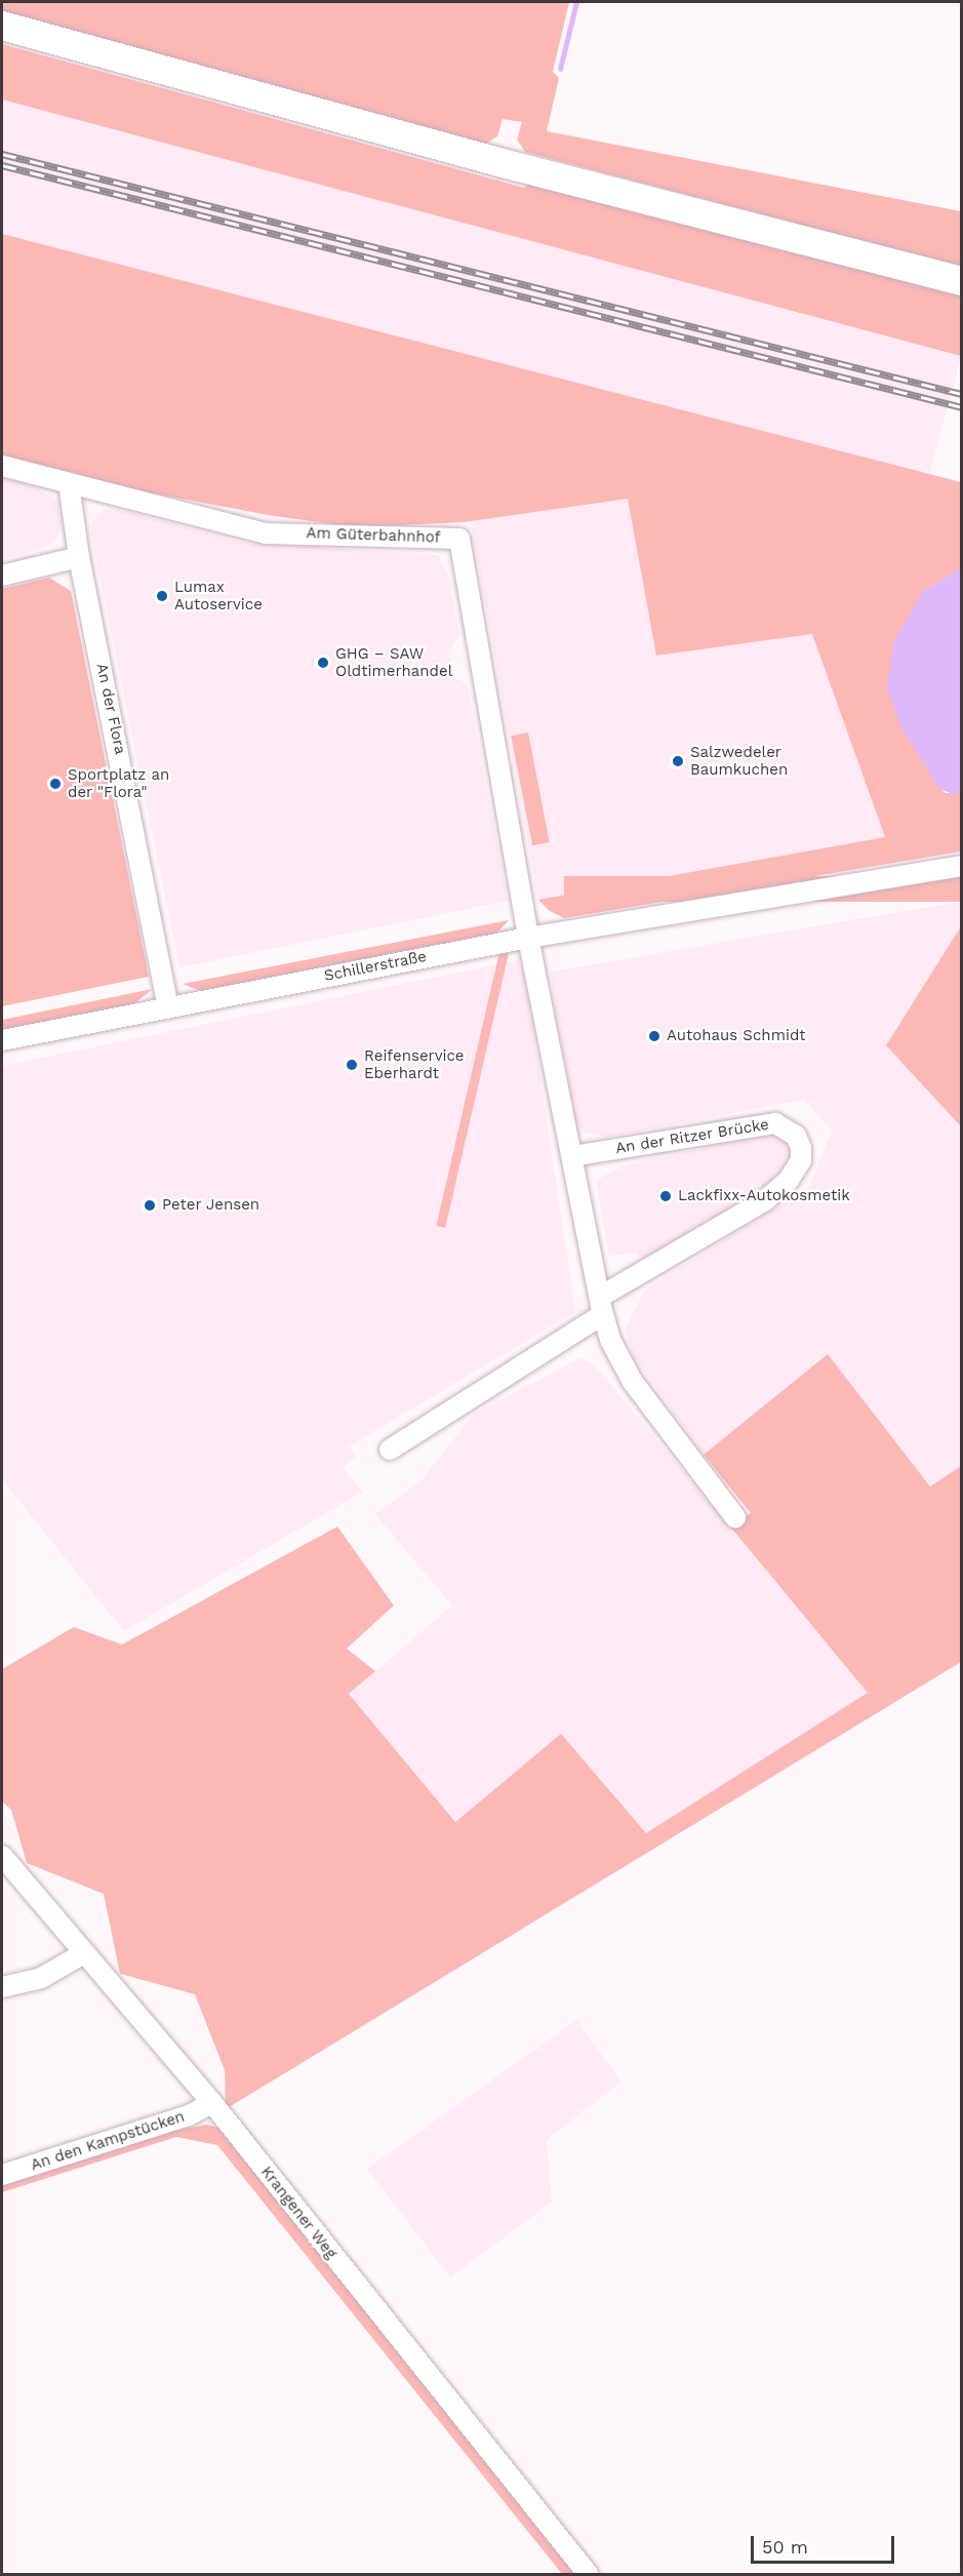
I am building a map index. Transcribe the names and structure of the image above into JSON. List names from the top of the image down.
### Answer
{
  "streets": {
    "street": [
      "Am Güterbahnhof",
      "An der Flora",
      "Schillerstraße",
      "An der Ritzer Brücke",
      "An den Kampstücken",
      "Krangener Weg"
    ]
  },
  "crossings": [
    ["Am Güterbahnhof", "An der Flora"],
    ["Am Güterbahnhof", "Schillerstraße"],
    ["An der Flora", "Schillerstraße"],
    ["An den Kampstücken", "Krangener Weg"]
  ],
  "places": [
    "Lumax Autoservice",
    "GHG – SAW Oldtimerhandel",
    "Salzwedeler Baumkuchen",
    "Sportplatz an der \"Flora\"",
    "Autohaus Schmidt",
    "Reifenservice Eberhardt",
    "Lackfixx-Autokosmetik",
    "Peter Jensen"
  ],
  "scale_bar": "50 m"
}
